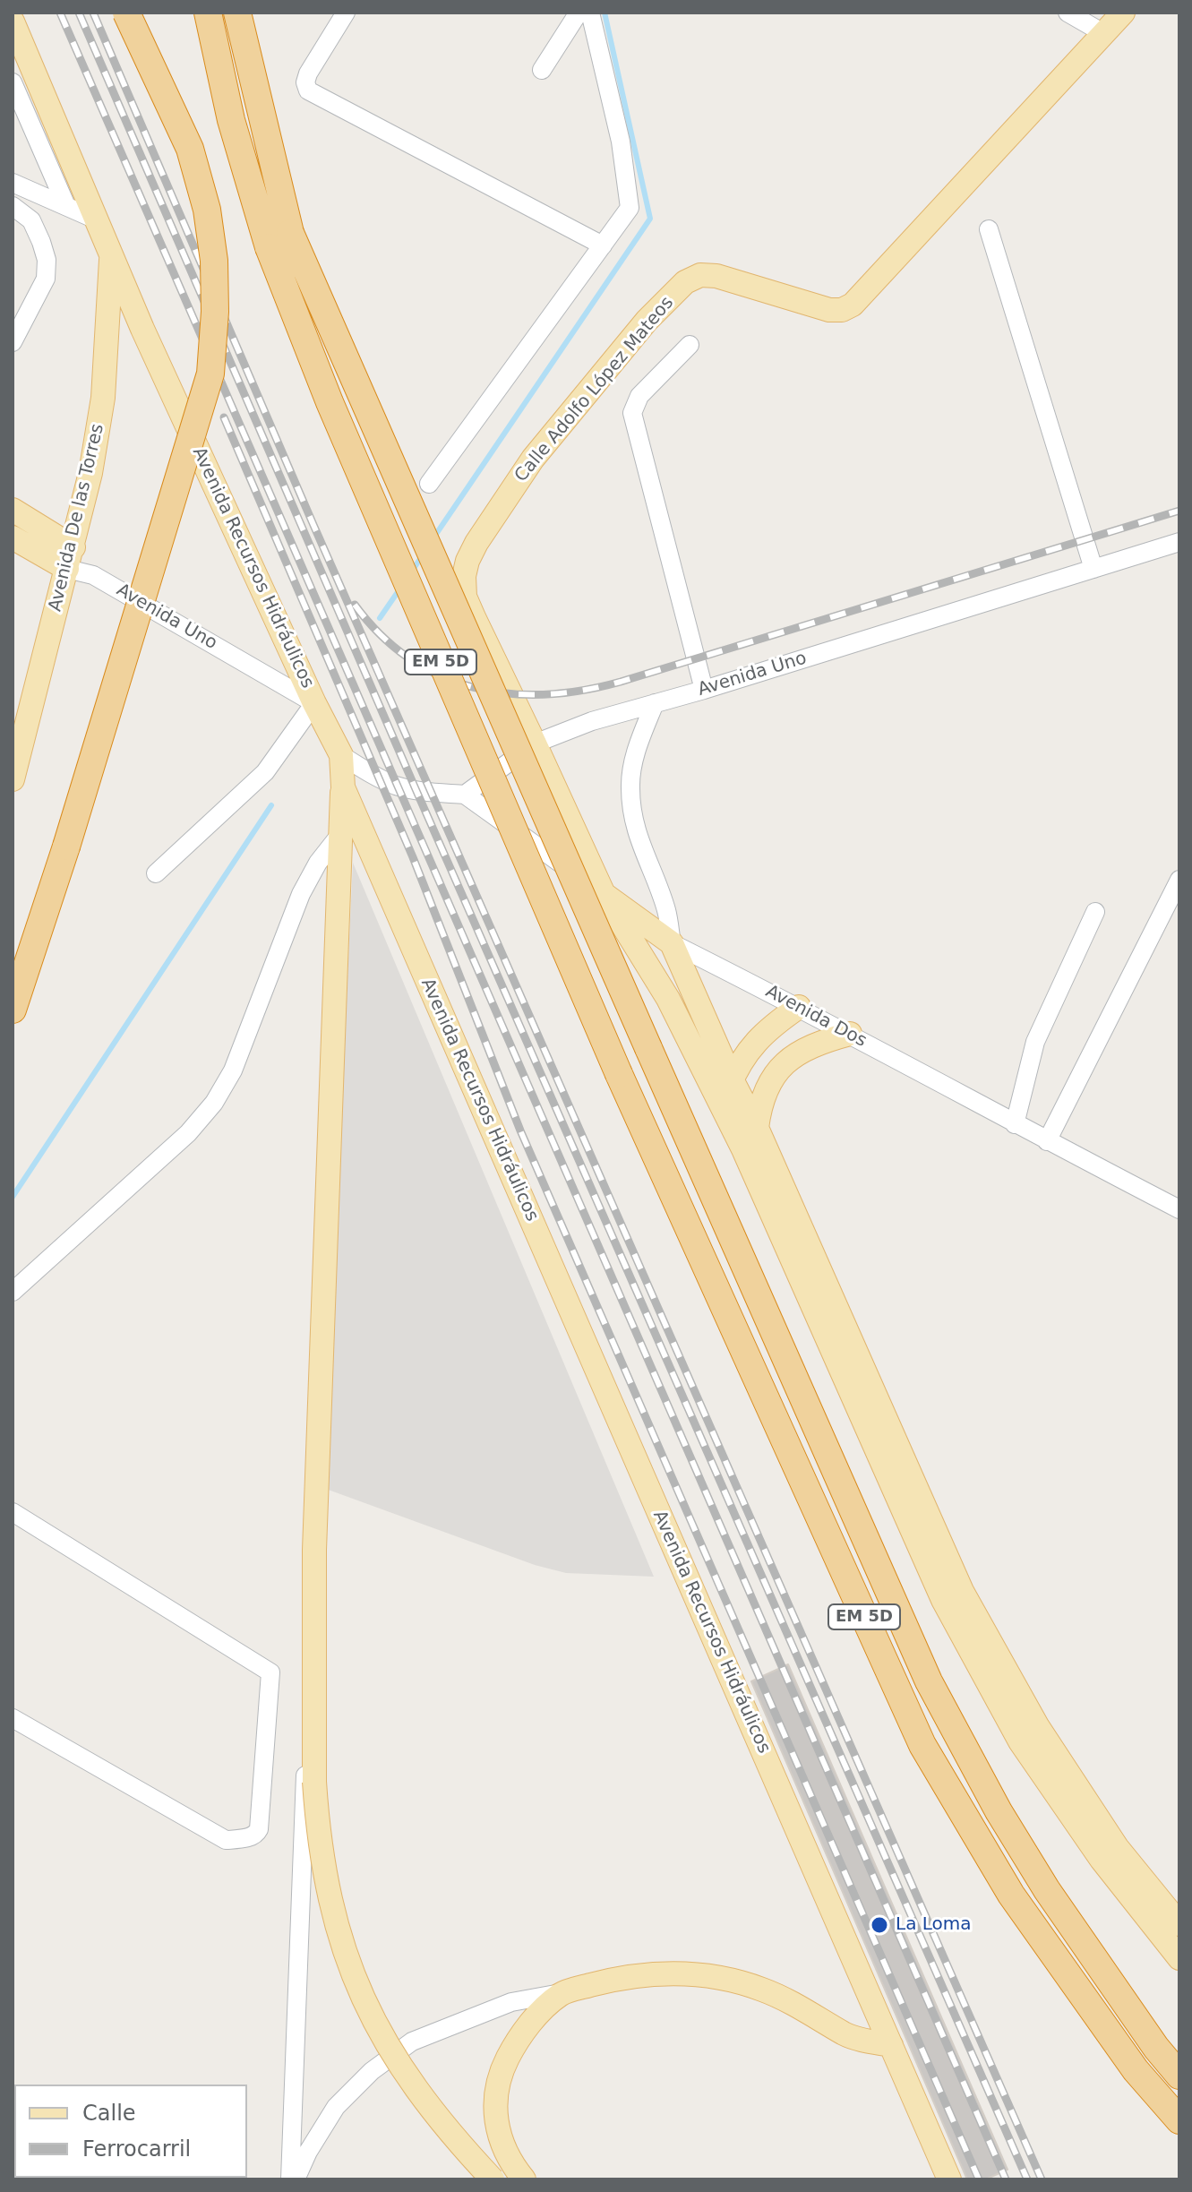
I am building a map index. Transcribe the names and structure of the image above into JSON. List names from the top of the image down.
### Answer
{
  "streets": {
    "highway": ["EM 5D"],
    "main road": [
      "Calle Adolfo López Mateos",
      "Avenida De las Torres",
      "Avenida Recursos Hidráulicos",
      "Avenida Dos"
    ],
    "street": ["Avenida Uno"]
  },
  "crossings": [
    ["Calle Adolfo López Mateos", "Avenida Uno"],
    ["Calle Adolfo López Mateos", "Avenida Dos"],
    ["Avenida De las Torres", "Avenida Recursos Hidráulicos"],
    ["Avenida De las Torres", "Avenida Uno"],
    ["Avenida Recursos Hidráulicos", "Avenida Uno"],
    ["Avenida Uno", "Avenida Dos"]
  ],
  "places": ["La Loma"],
  "legend": ["Calle", "Ferrocarril"]
}
